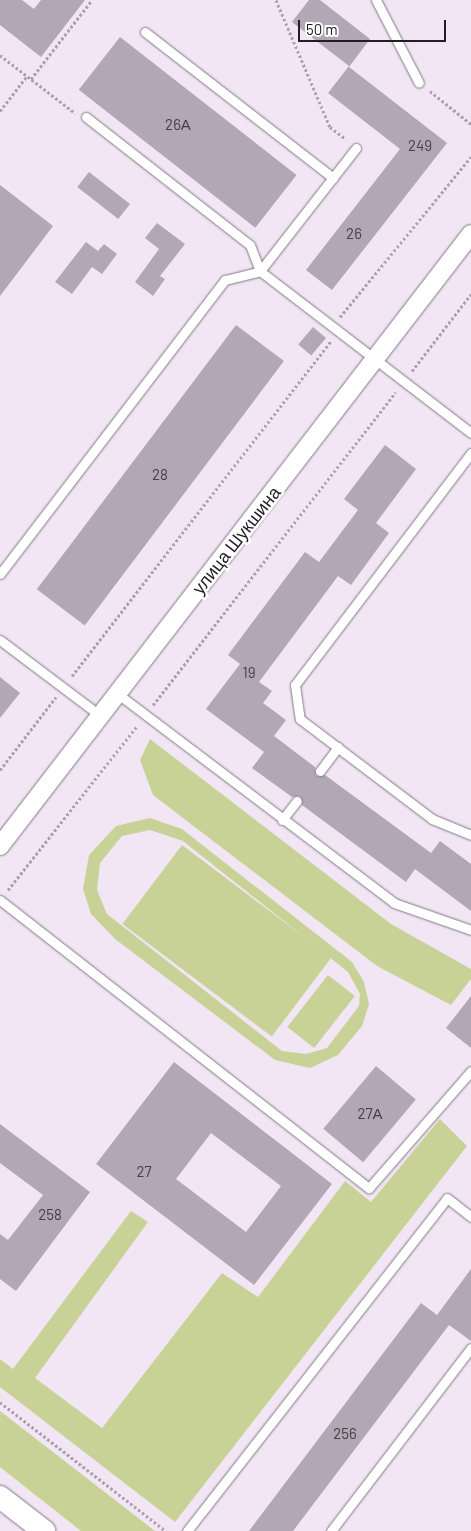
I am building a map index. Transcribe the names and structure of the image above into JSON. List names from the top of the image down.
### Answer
{
  "streets": {
    "street": ["улица Шукшина"]
  },
  "house_numbers": [
    "26А",
    "249",
    "26",
    "28",
    "19",
    "27А",
    "27",
    "258",
    "256"
  ],
  "scale_bar": "50 m"
}
